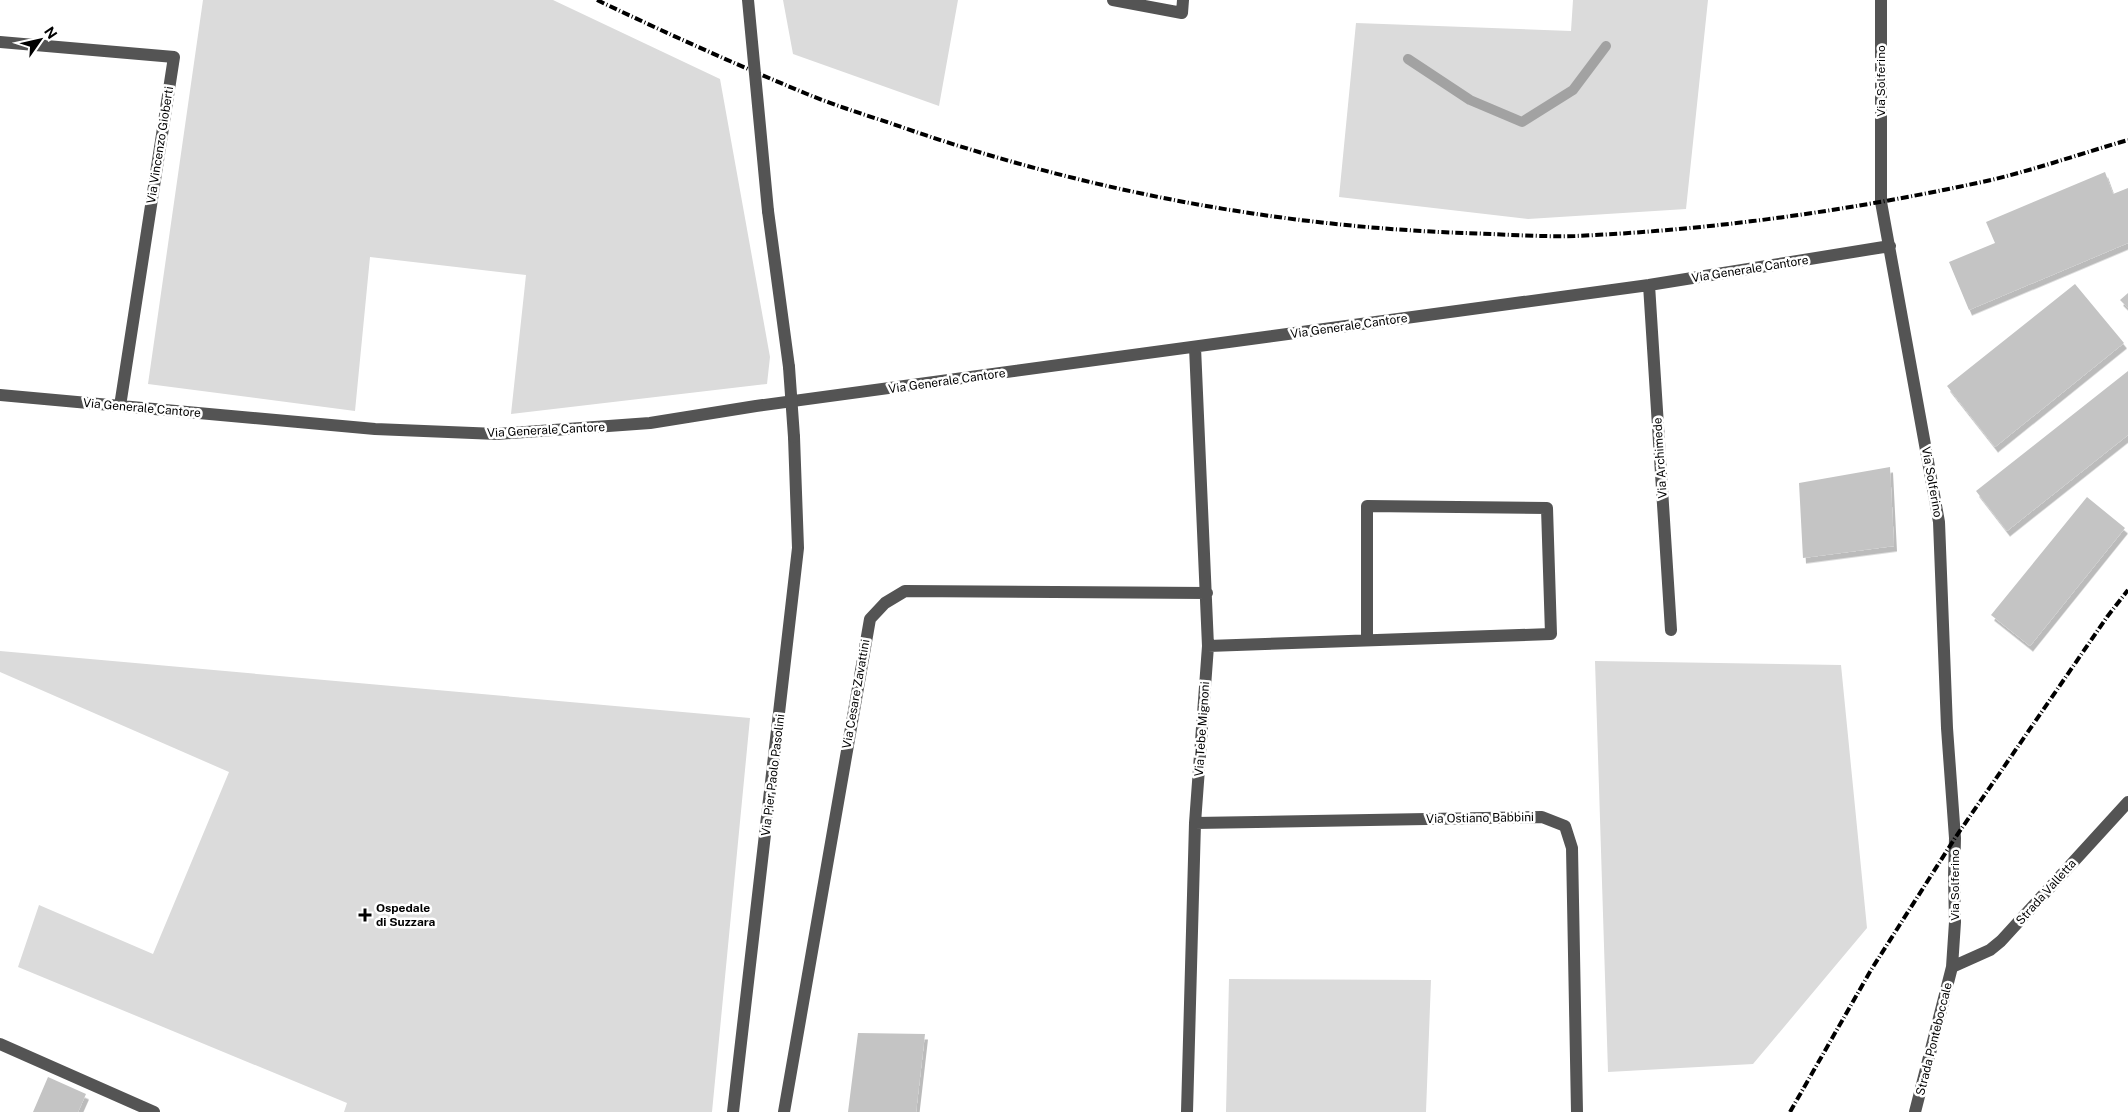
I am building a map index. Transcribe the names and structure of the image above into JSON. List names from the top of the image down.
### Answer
{
  "streets": {
    "street": [
      "Via Solferino",
      "Via Vincenzo Gioberti",
      "Via Generale Cantore",
      "Via Archimede",
      "Via Cesare Zavattini",
      "Via Tebe Mignoni",
      "Via Pier Paolo Pasolini",
      "Via Ostiano Babbini",
      "Strada Valletta",
      "Strada Ponteboccale"
    ]
  },
  "crossings": [
    ["Via Solferino", "Via Generale Cantore"],
    ["Via Solferino", "Strada Valletta"],
    ["Via Solferino", "Strada Ponteboccale"],
    ["Via Vincenzo Gioberti", "Via Generale Cantore"],
    ["Via Generale Cantore", "Via Archimede"],
    ["Via Generale Cantore", "Via Tebe Mignoni"],
    ["Via Cesare Zavattini", "Via Tebe Mignoni"],
    ["Via Tebe Mignoni", "Via Ostiano Babbini"],
    ["Strada Valletta", "Strada Ponteboccale"]
  ],
  "places": {
    "health": ["Ospedale di Suzzara"]
  },
  "north": "top right"
}
